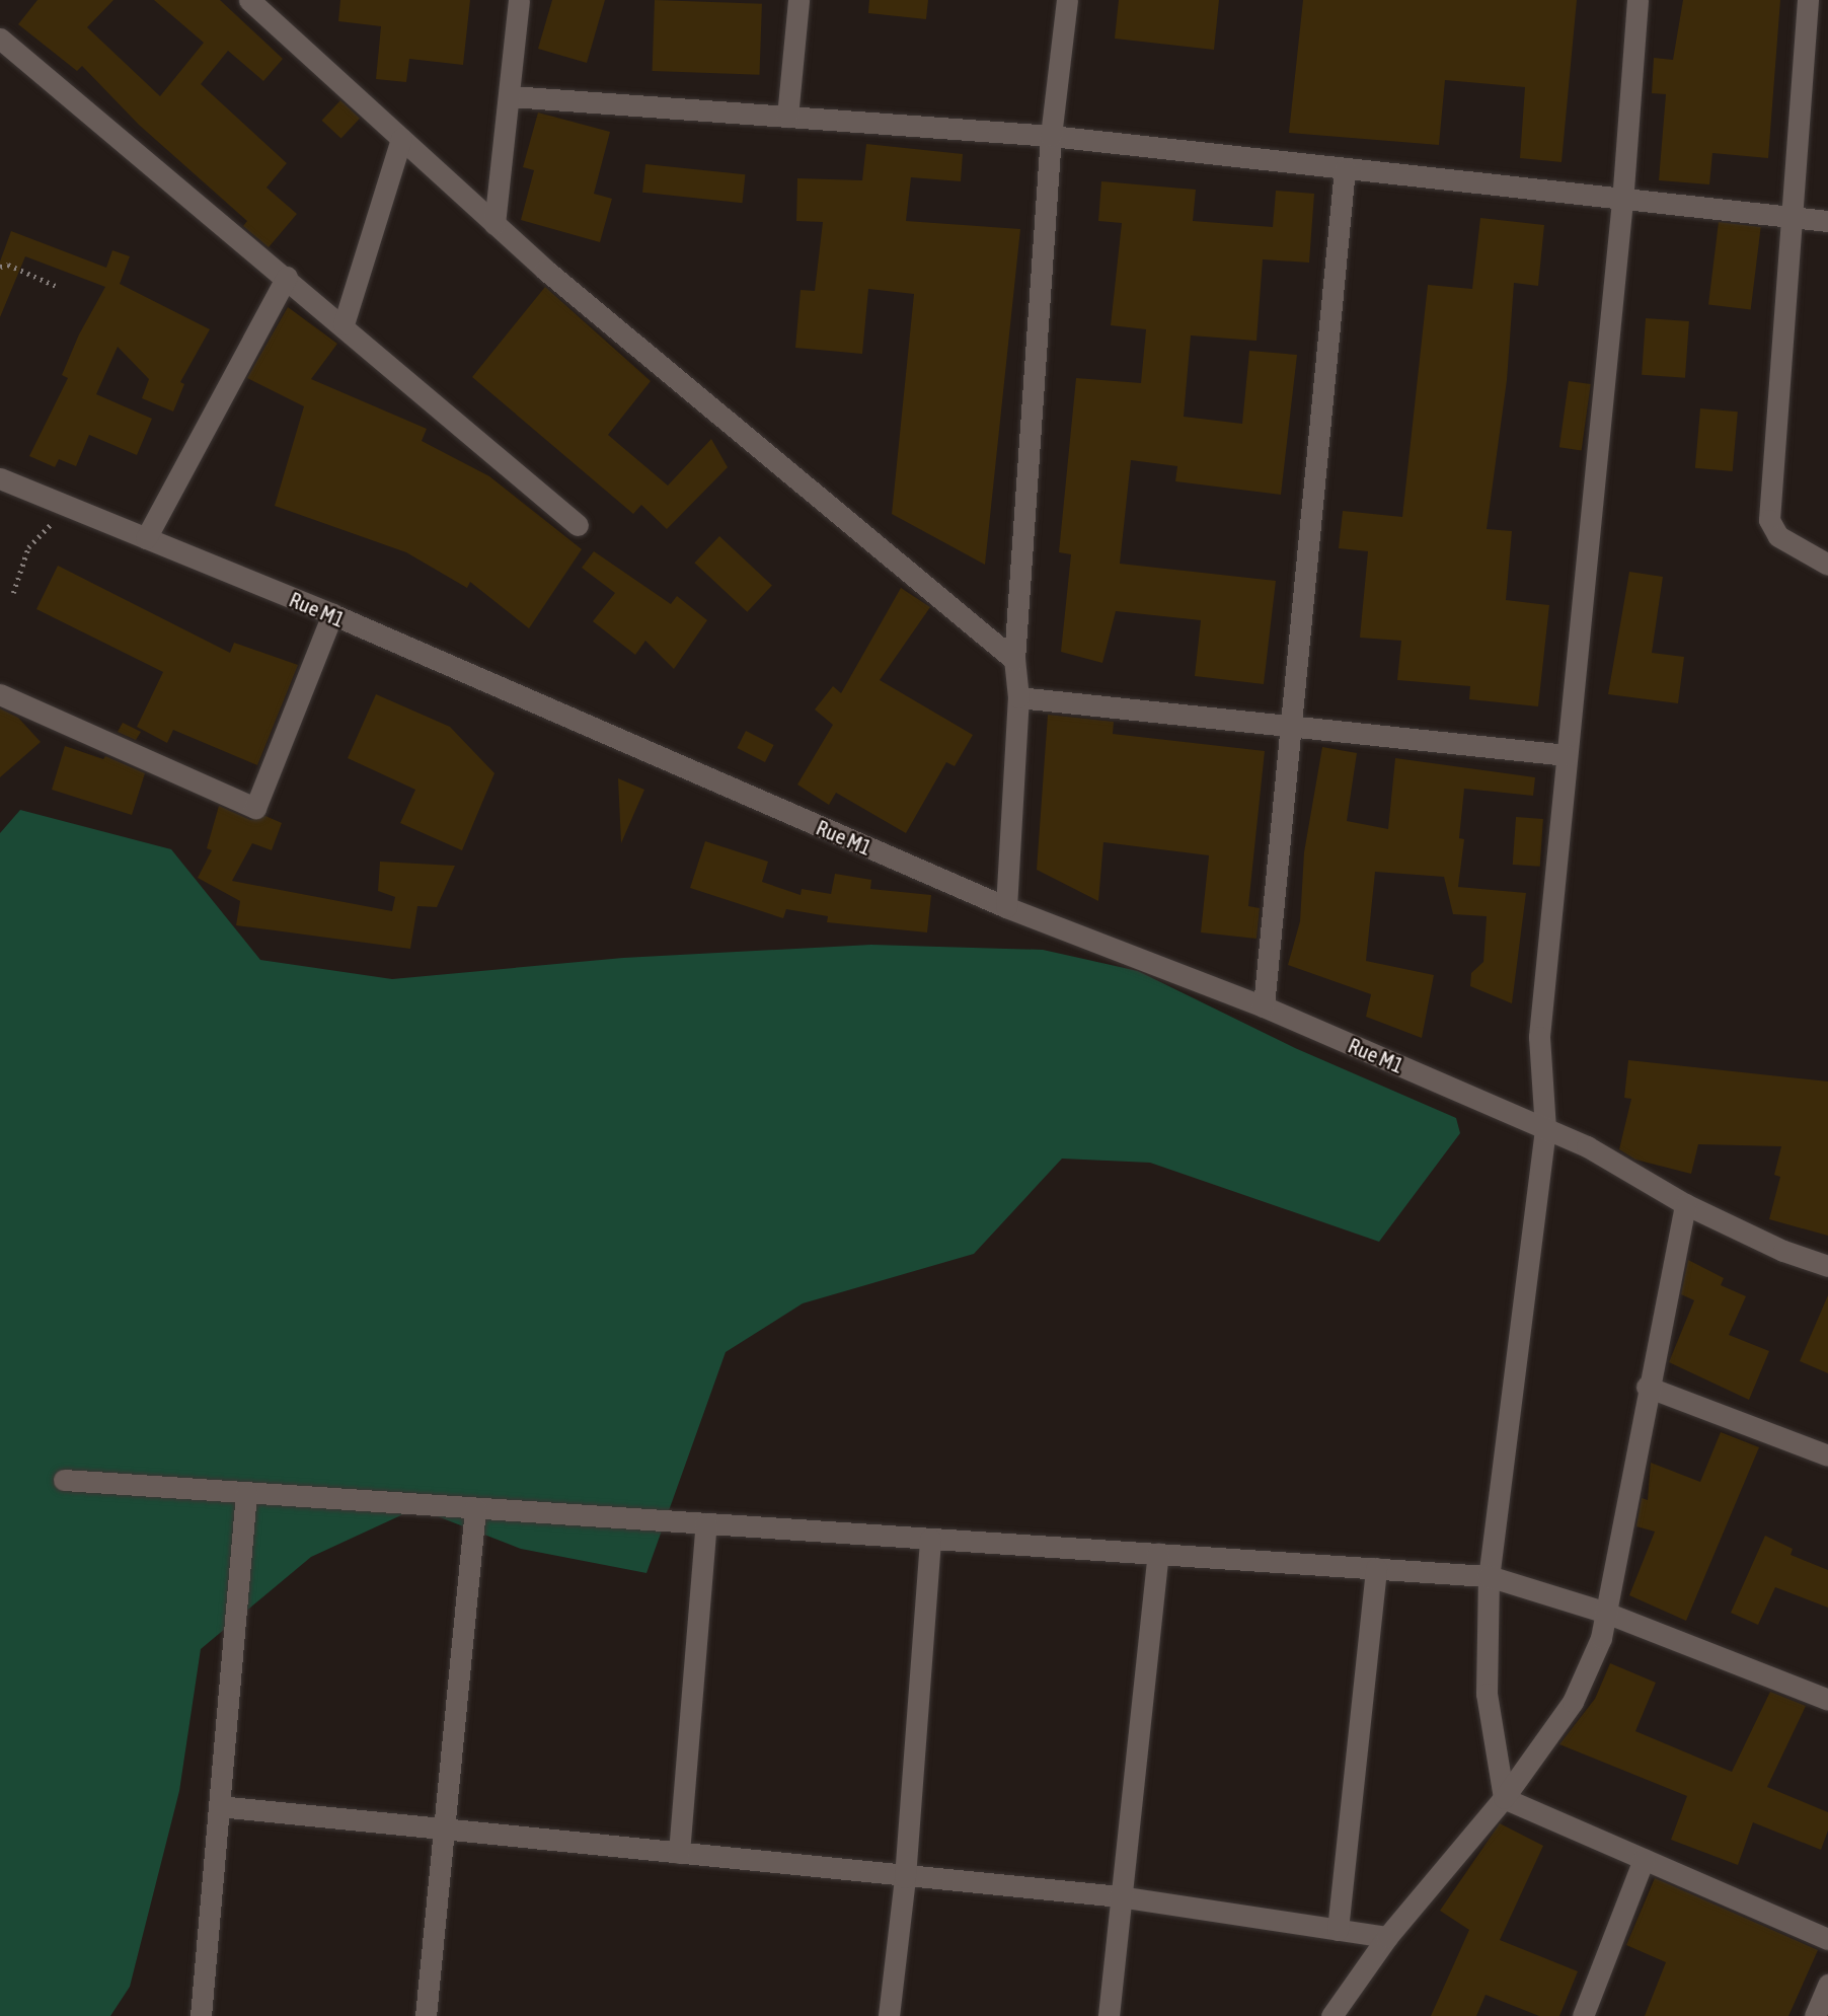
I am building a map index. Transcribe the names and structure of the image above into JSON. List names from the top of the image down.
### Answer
{
  "streets": {
    "street": ["Rue M1"]
  }
}
